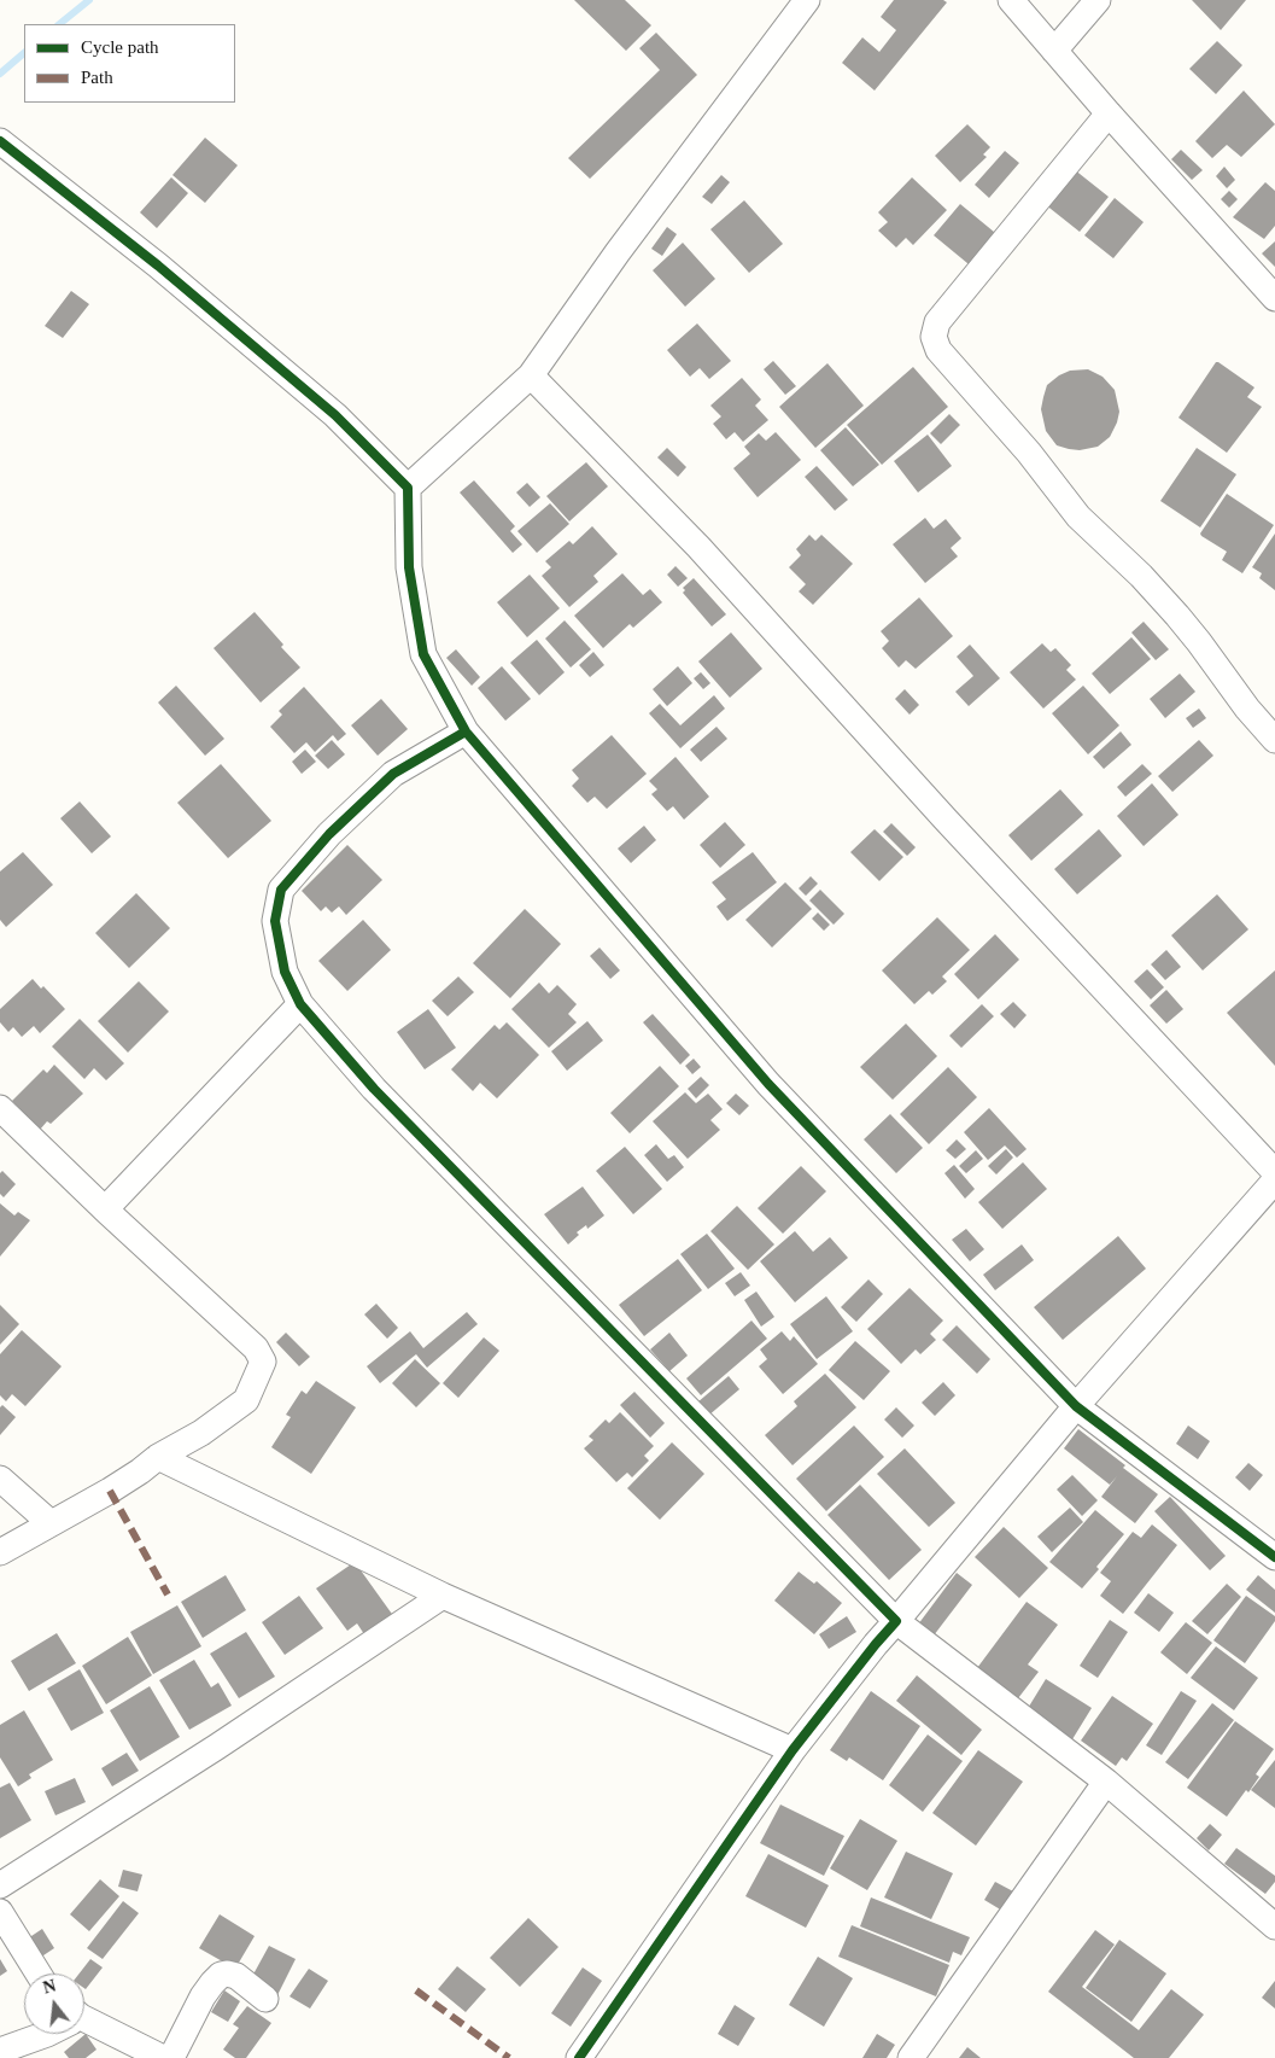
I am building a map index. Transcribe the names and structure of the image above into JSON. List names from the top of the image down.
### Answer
{
  "legend": ["Cycle path", "Path"],
  "north": "top"
}
